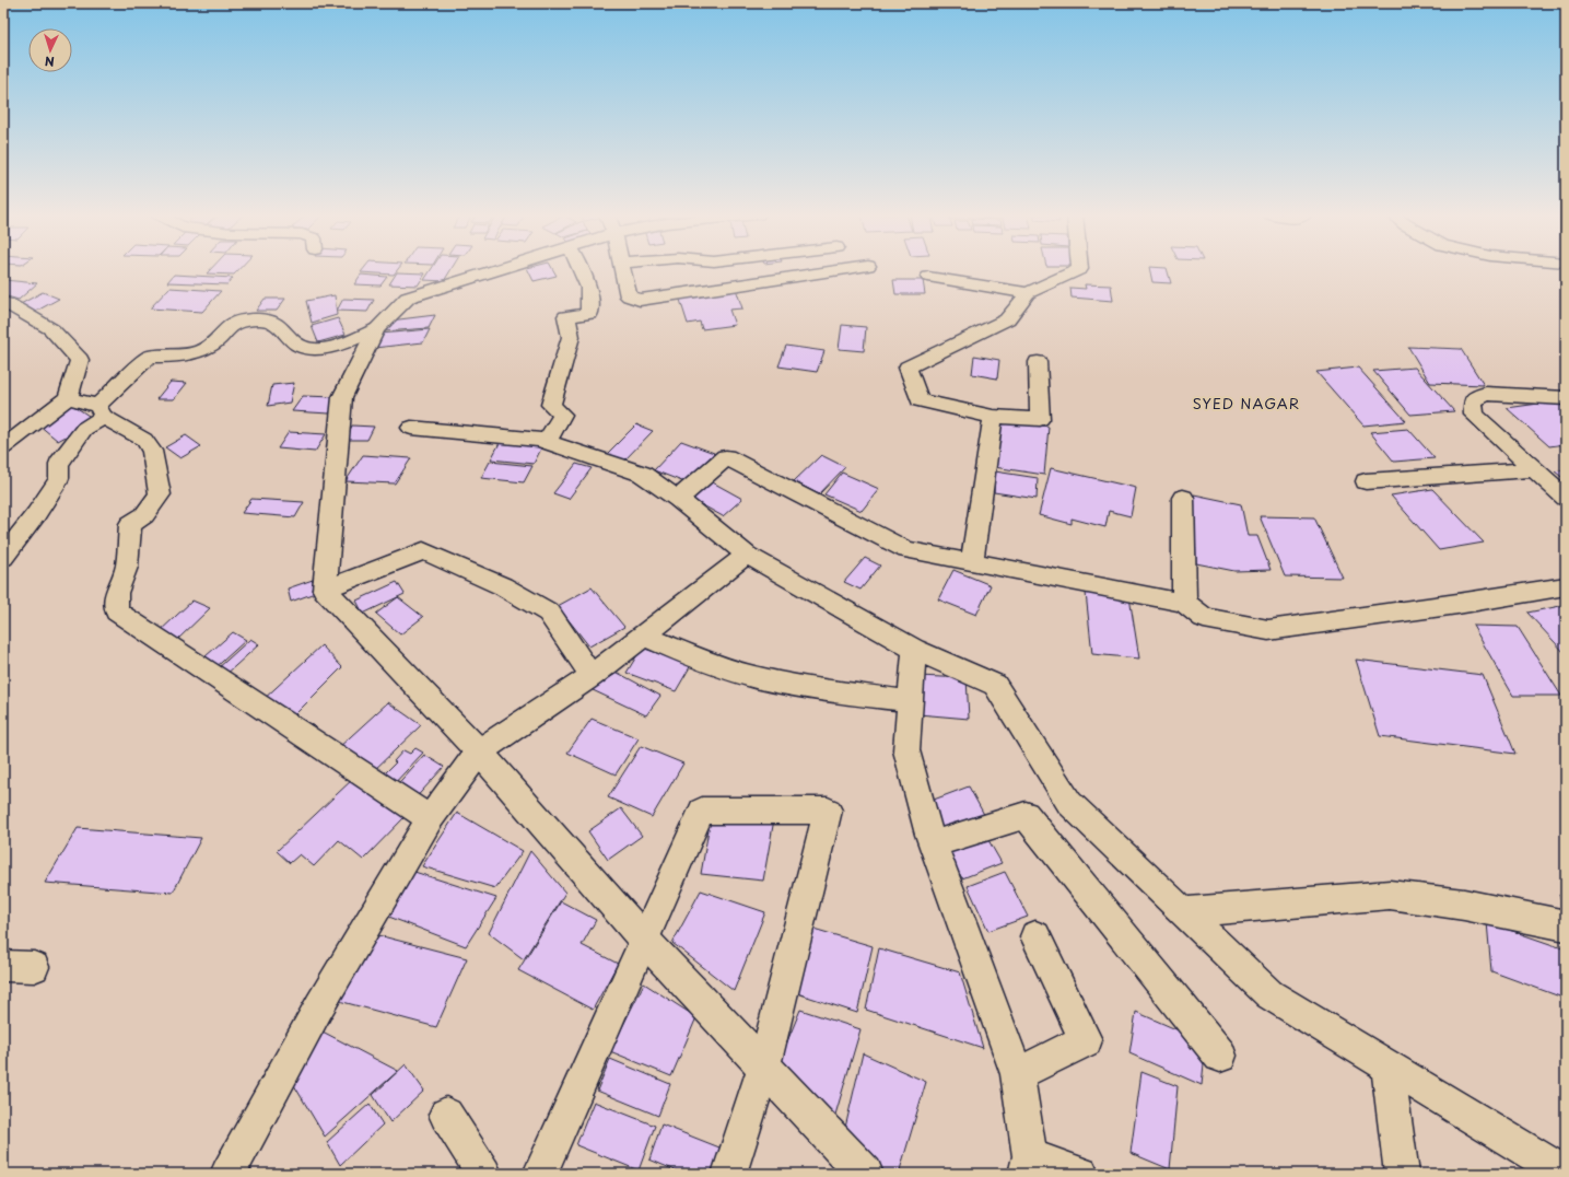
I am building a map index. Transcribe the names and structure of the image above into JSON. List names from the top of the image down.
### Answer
{
  "districts": ["SYED NAGAR"],
  "north": "bottom"
}
